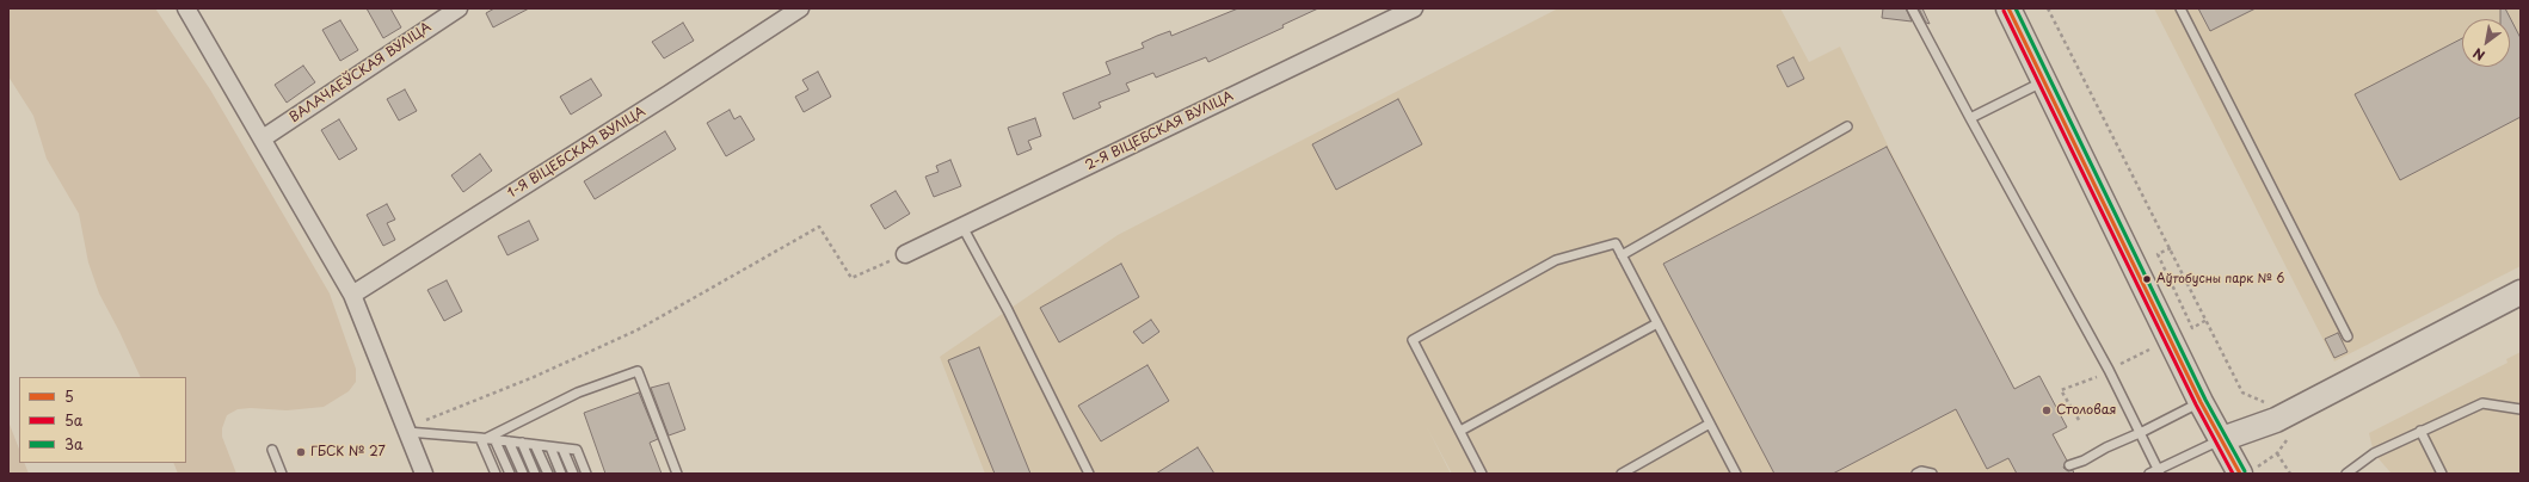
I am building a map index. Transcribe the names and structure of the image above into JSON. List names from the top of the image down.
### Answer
{
  "streets": {
    "street": ["ВАЛАЧАЕЎСКАЯ ВУЛІЦА", "2-Я ВІЦЕБСКАЯ ВУЛІЦА", "1-Я ВІЦЕБСКАЯ ВУЛІЦА"]
  },
  "places": ["Аўтобусны парк № 6", "Столовая", "ГБСК № 27"],
  "lines": ["transit line 5", "transit line 3а", "transit line 5а"],
  "legend": ["5", "5а", "3а"],
  "north": "bottom left"
}
